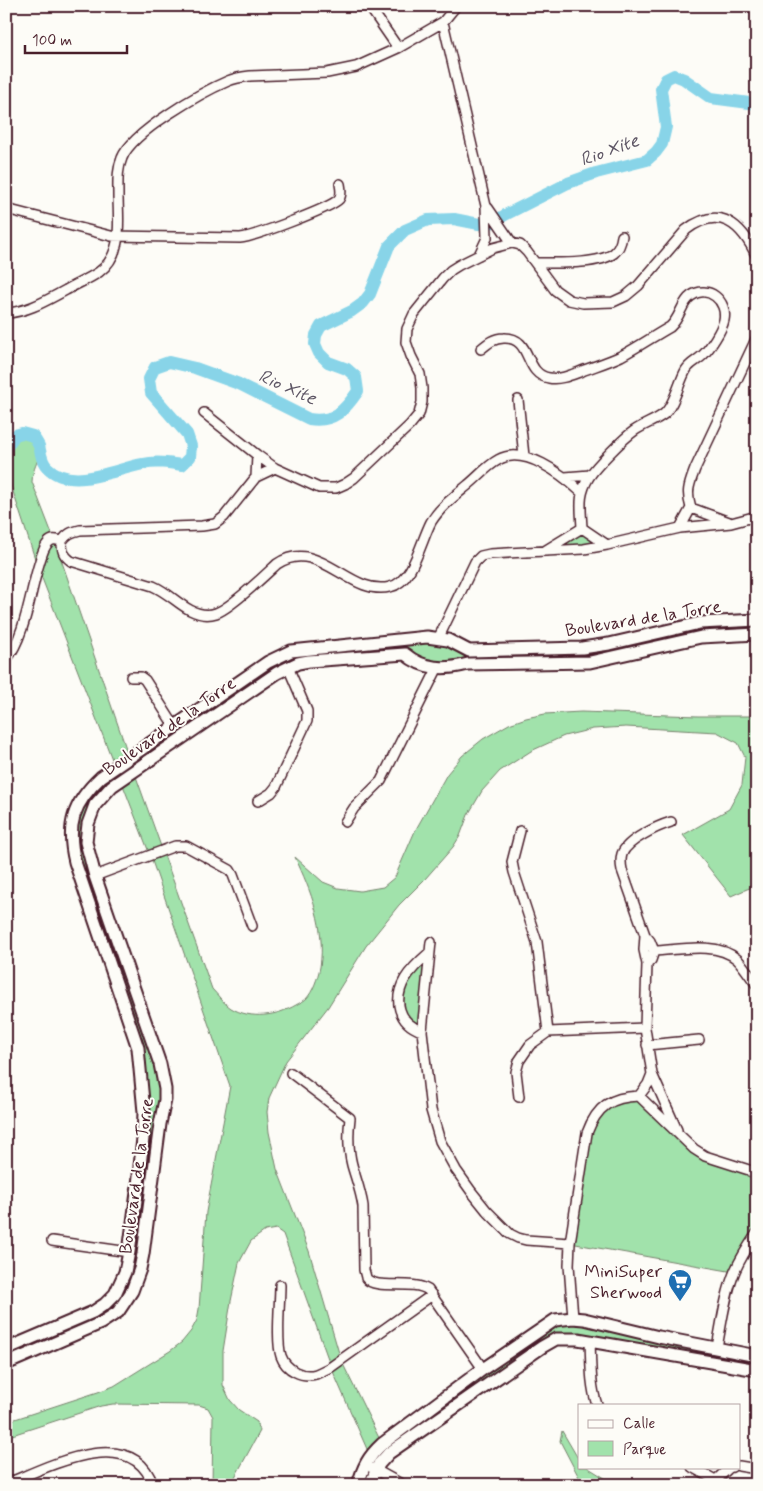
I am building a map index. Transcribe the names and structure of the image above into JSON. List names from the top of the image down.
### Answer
{
  "streets": {
    "street": ["Boulevard de la Torre"]
  },
  "water": ["Rio Xite"],
  "places": {
    "supermarket": ["MiniSuper Sherwood"]
  },
  "legend": ["Calle", "Parque"],
  "scale_bar": "100 m"
}
